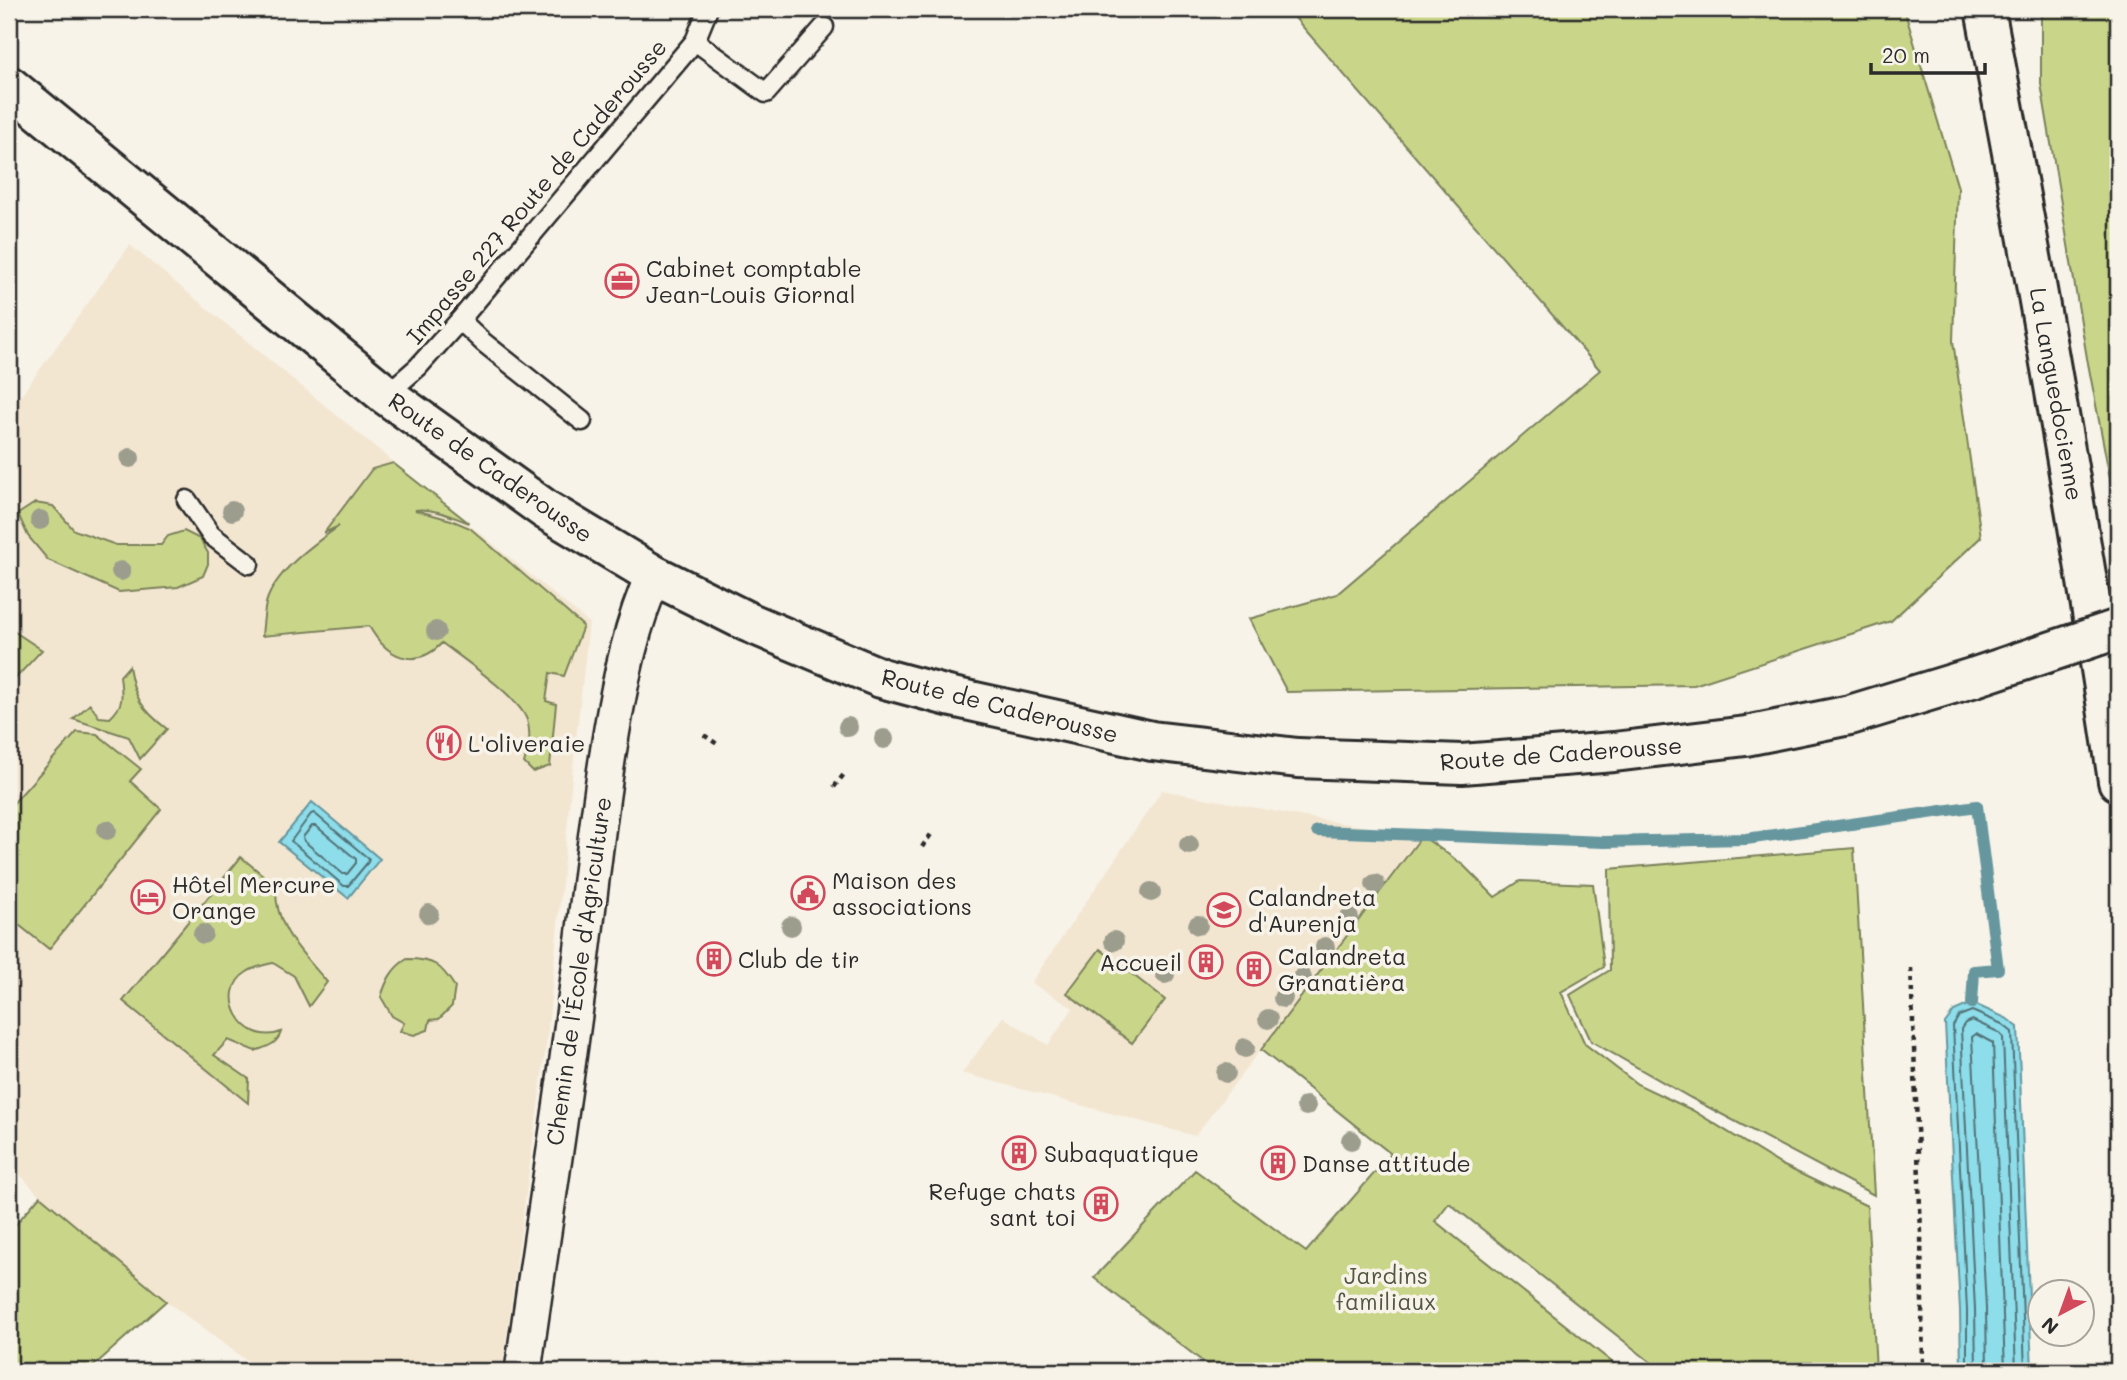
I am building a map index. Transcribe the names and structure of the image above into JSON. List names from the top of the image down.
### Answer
{
  "streets": {
    "main road": ["La Languedocienne", "Route de Caderousse"],
    "street": ["Chemin de l'École d'Agriculture"],
    "lane": ["Impasse 227 Route de Caderousse"]
  },
  "crossings": [
    ["Impasse 227 Route de Caderousse", "Route de Caderousse"],
    ["Route de Caderousse", "Chemin de l'École d'Agriculture"]
  ],
  "parks": ["Jardins familiaux"],
  "places": {
    "office": ["Cabinet comptable Jean-Louis Giornal"],
    "restaurant": ["L'oliveraie"],
    "public building": ["Maison des associations"],
    "hotel": ["Hôtel Mercure Orange"],
    "school or university": ["Calandreta d'Aurenja"],
    "building": [
      "Club de tir",
      "Accueil",
      "Calandreta Granatièra",
      "Subaquatique",
      "Danse attitude",
      "Refuge chats sant toi"
    ]
  },
  "scale_bar": "20 m",
  "north": "bottom left"
}
